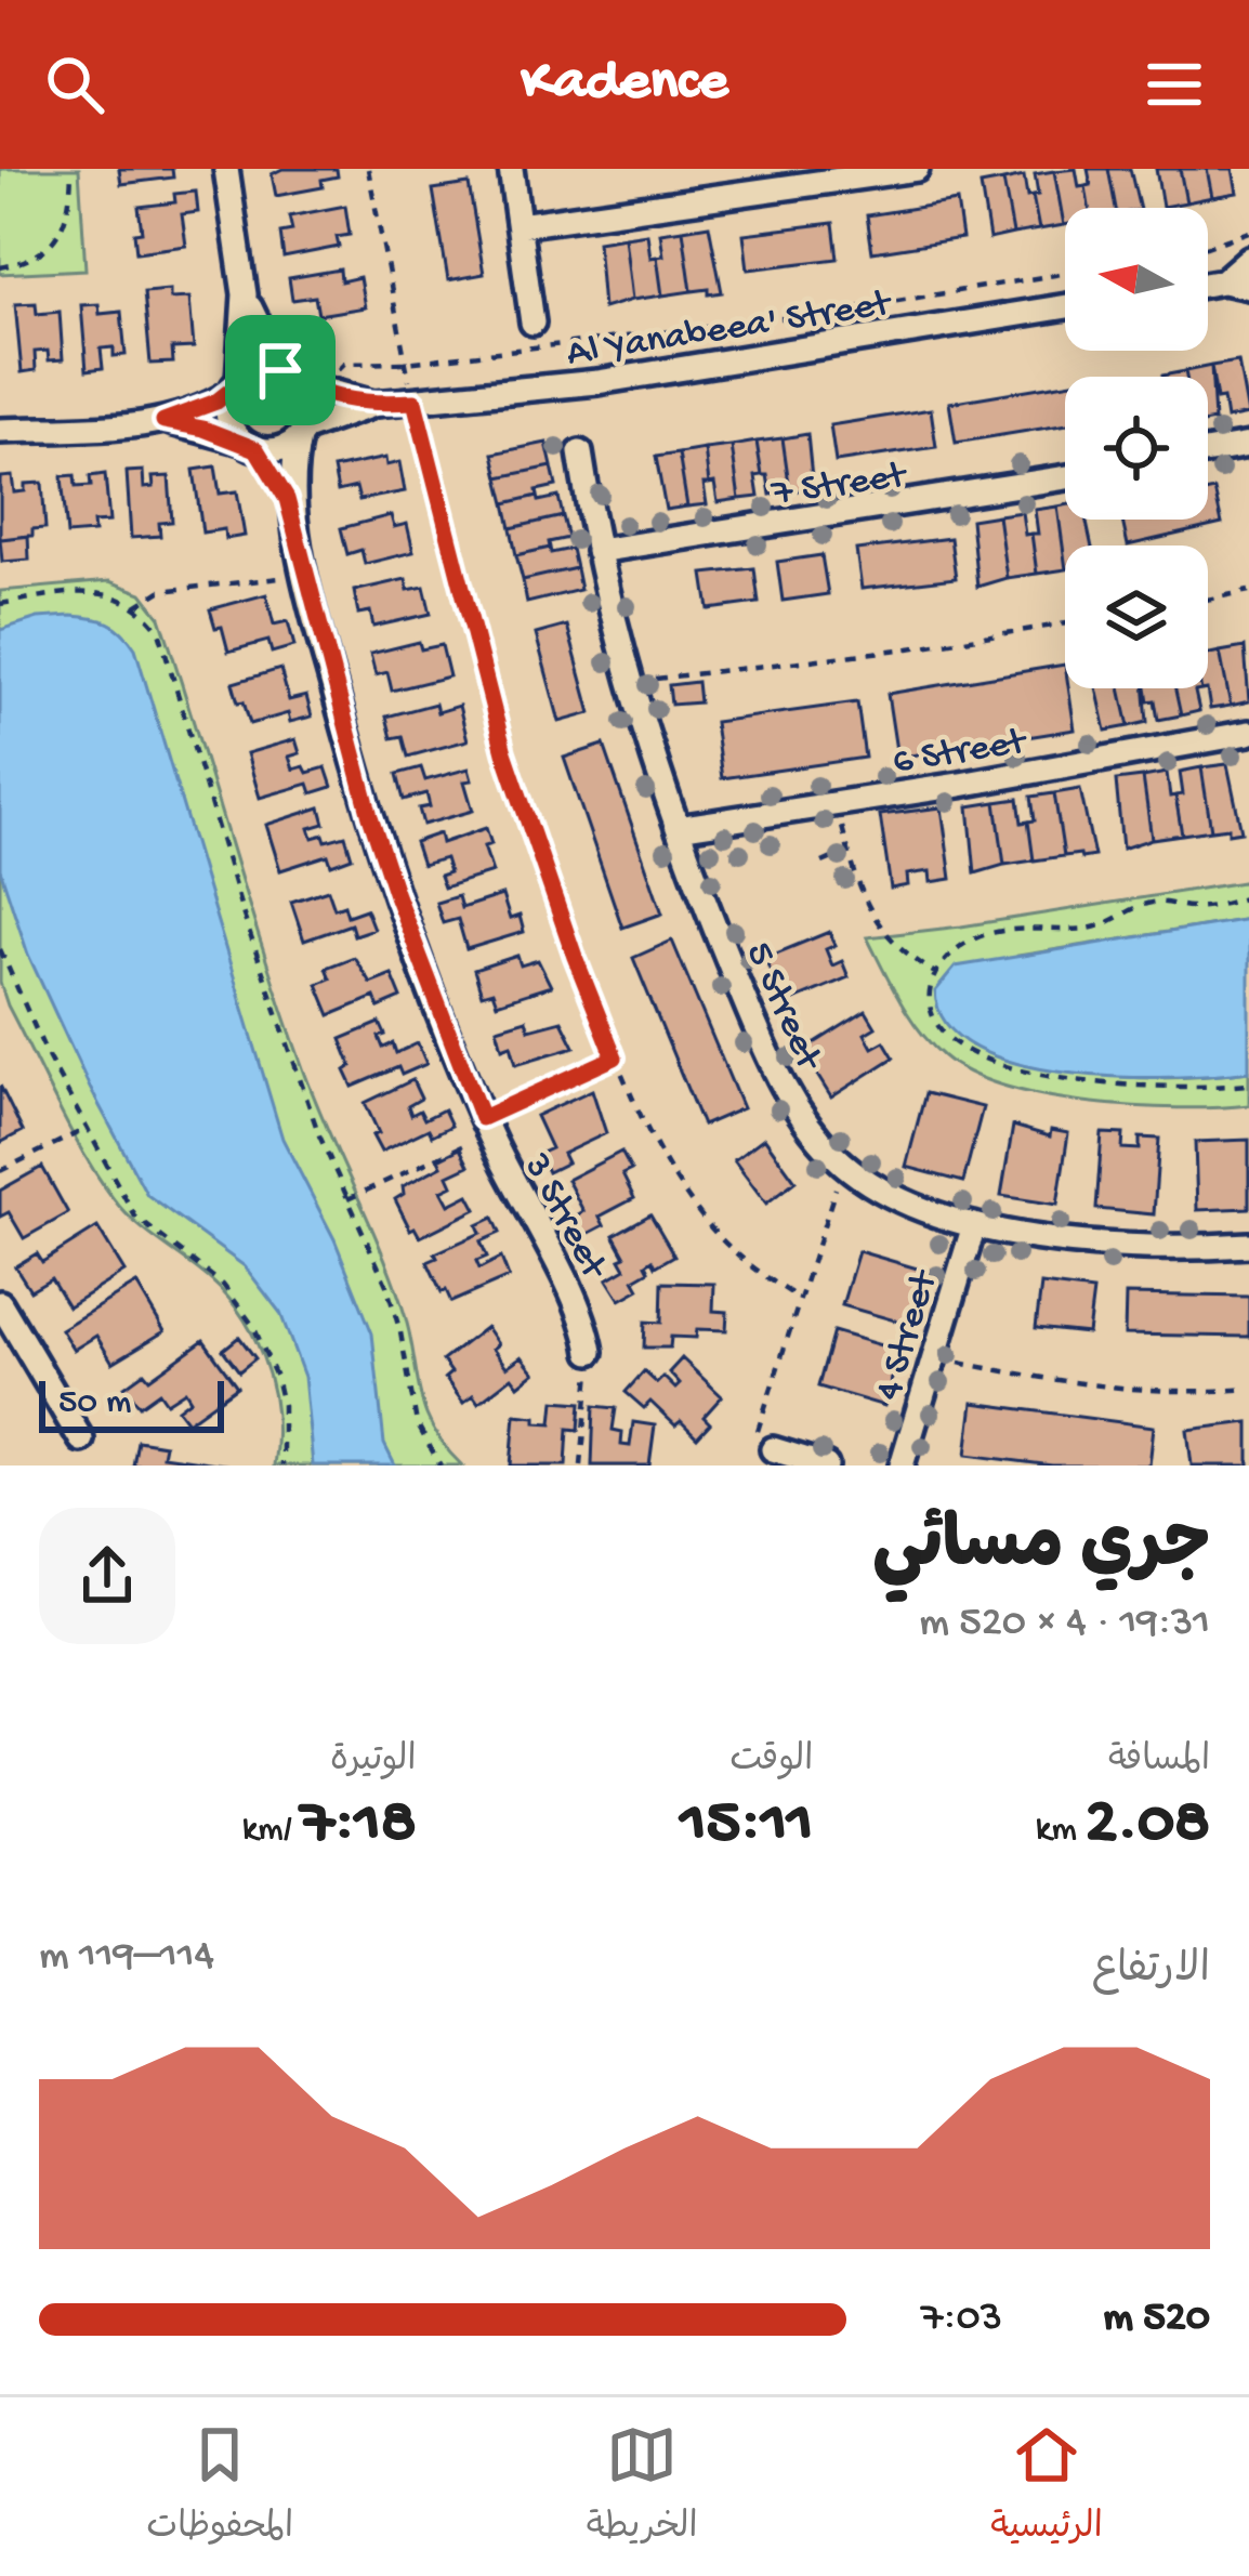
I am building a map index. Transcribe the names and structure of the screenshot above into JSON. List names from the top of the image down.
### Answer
{
  "streets": {
    "street": [
      "Al Yanabeea' Street",
      "7 Street",
      "6 Street",
      "5 Street",
      "3 Street",
      "4 Street"
    ]
  },
  "crossings": [
    ["Al Yanabeea' Street", "3 Street"],
    ["7 Street", "5 Street"],
    ["6 Street", "5 Street"],
    ["5 Street", "4 Street"]
  ],
  "scale_bar": "50 m",
  "north": "left",
  "page": {
    "header": "Kadence",
    "scale": "50 m",
    "heading": ["جري مسائي", "19:31 · 4 × 520 m"],
    "stats": [
      ["المسافة", "2.08 km"],
      ["الوقت", "15:11"],
      ["الوتيرة", "7:18 /km"]
    ],
    "chart": ["الارتفاع", "114–119 m"],
    "list": [
      {
        "name": "520 m",
        "note": "7:03"
      }
    ],
    "tabs": ["الرئيسية", "الخريطة", "المحفوظات"]
  }
}
